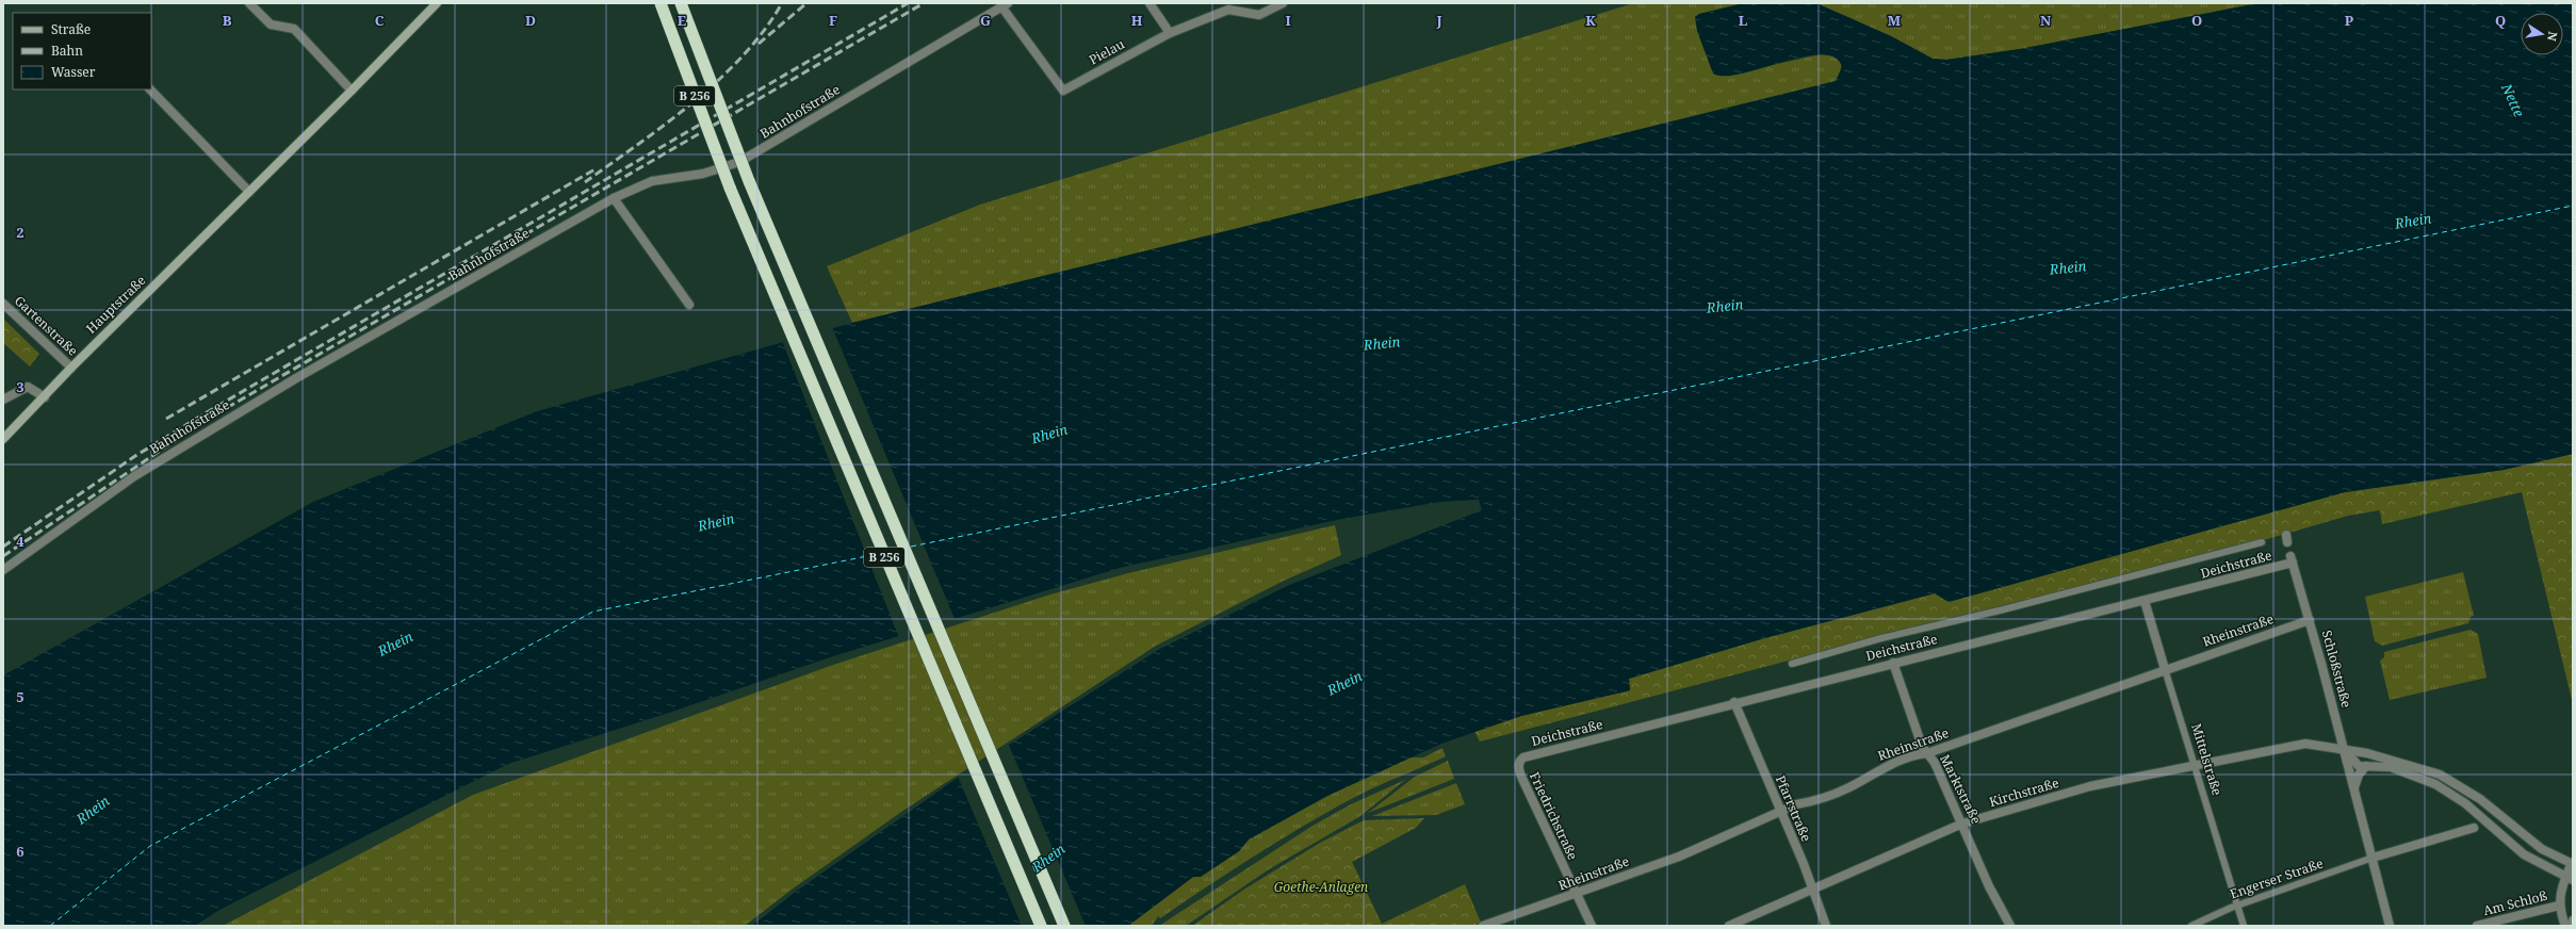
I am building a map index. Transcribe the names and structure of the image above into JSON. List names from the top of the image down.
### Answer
{
  "streets": {
    "highway": ["B 256"],
    "main road": ["Hauptstraße"],
    "street": [
      "Pielau",
      "Bahnhofstraße",
      "Gartenstraße",
      "Deichstraße",
      "Rheinstraße",
      "Schloßstraße",
      "Mittelstraße",
      "Marktstraße",
      "Kirchstraße",
      "Pfarrstraße",
      "Friedrichstraße",
      "Engerser Straße",
      "Am Schloß"
    ]
  },
  "crossings": [
    ["Pielau", "Bahnhofstraße"],
    ["Hauptstraße", "Gartenstraße"],
    ["Deichstraße", "Schloßstraße"],
    ["Deichstraße", "Mittelstraße"],
    ["Deichstraße", "Marktstraße"],
    ["Deichstraße", "Pfarrstraße"],
    ["Deichstraße", "Friedrichstraße"],
    ["Rheinstraße", "Schloßstraße"],
    ["Rheinstraße", "Mittelstraße"],
    ["Rheinstraße", "Marktstraße"],
    ["Rheinstraße", "Pfarrstraße"],
    ["Rheinstraße", "Friedrichstraße"],
    ["Schloßstraße", "Kirchstraße"],
    ["Schloßstraße", "Engerser Straße"],
    ["Mittelstraße", "Kirchstraße"],
    ["Mittelstraße", "Engerser Straße"],
    ["Marktstraße", "Kirchstraße"],
    ["Kirchstraße", "Pfarrstraße"]
  ],
  "water": ["Nette", "Rhein"],
  "parks": ["Goethe-Anlagen"],
  "legend": ["Straße", "Bahn", "Wasser"],
  "north": "right",
  "grid": {
    "columns": [
      "B",
      "C",
      "D",
      "E",
      "F",
      "G",
      "H",
      "I",
      "J",
      "K",
      "L",
      "M",
      "N",
      "O",
      "P",
      "Q"
    ],
    "rows": [
      "2",
      "3",
      "4",
      "5",
      "6"
    ]
  }
}
